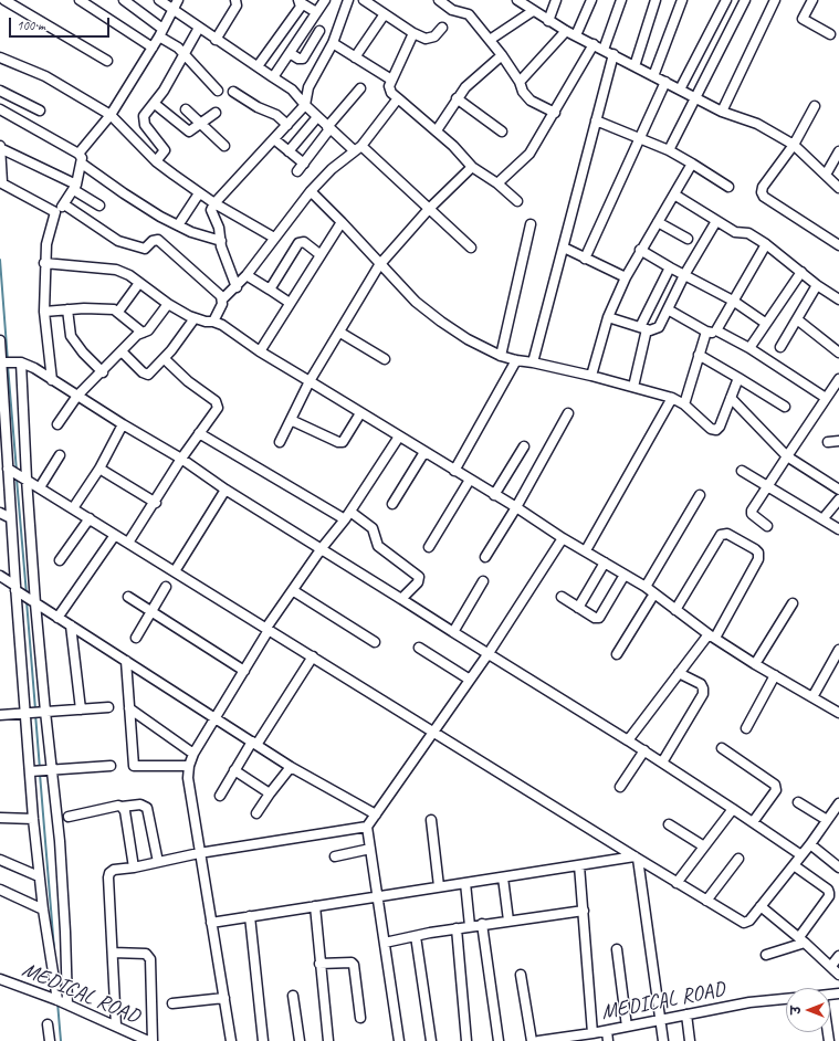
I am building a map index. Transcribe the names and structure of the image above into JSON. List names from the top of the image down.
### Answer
{
  "streets": {
    "street": ["MEDICAL ROAD"]
  },
  "scale_bar": "100 m",
  "north": "left"
}
